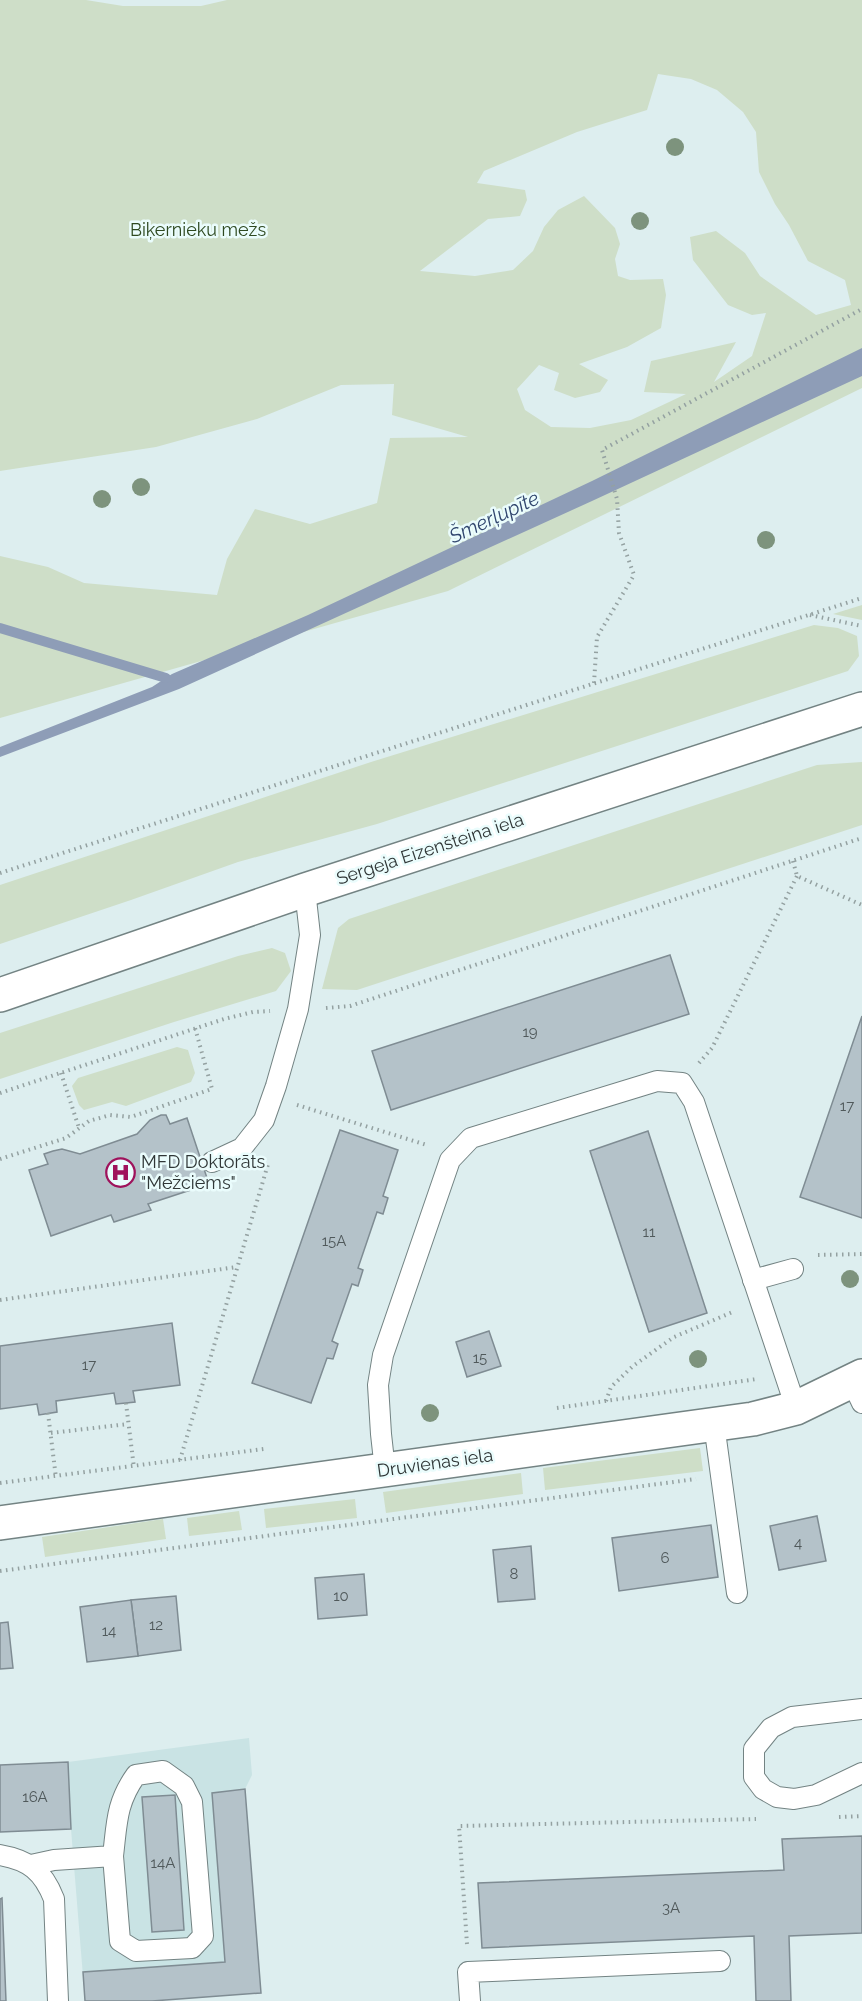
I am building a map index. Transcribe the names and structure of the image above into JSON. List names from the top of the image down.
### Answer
{
  "streets": {
    "street": ["Sergeja Eizenšteina iela", "Druvienas iela"]
  },
  "water": ["Šmerļupīte"],
  "parks": ["Biķernieku mežs"],
  "places": {
    "hospital": ["MFD Doktorāts \"Mežciems\""]
  },
  "house_numbers": [
    "19",
    "17",
    "11",
    "15A",
    "15",
    "17",
    "4",
    "6",
    "8",
    "10",
    "12",
    "14",
    "16A",
    "14A",
    "3A"
  ]
}
